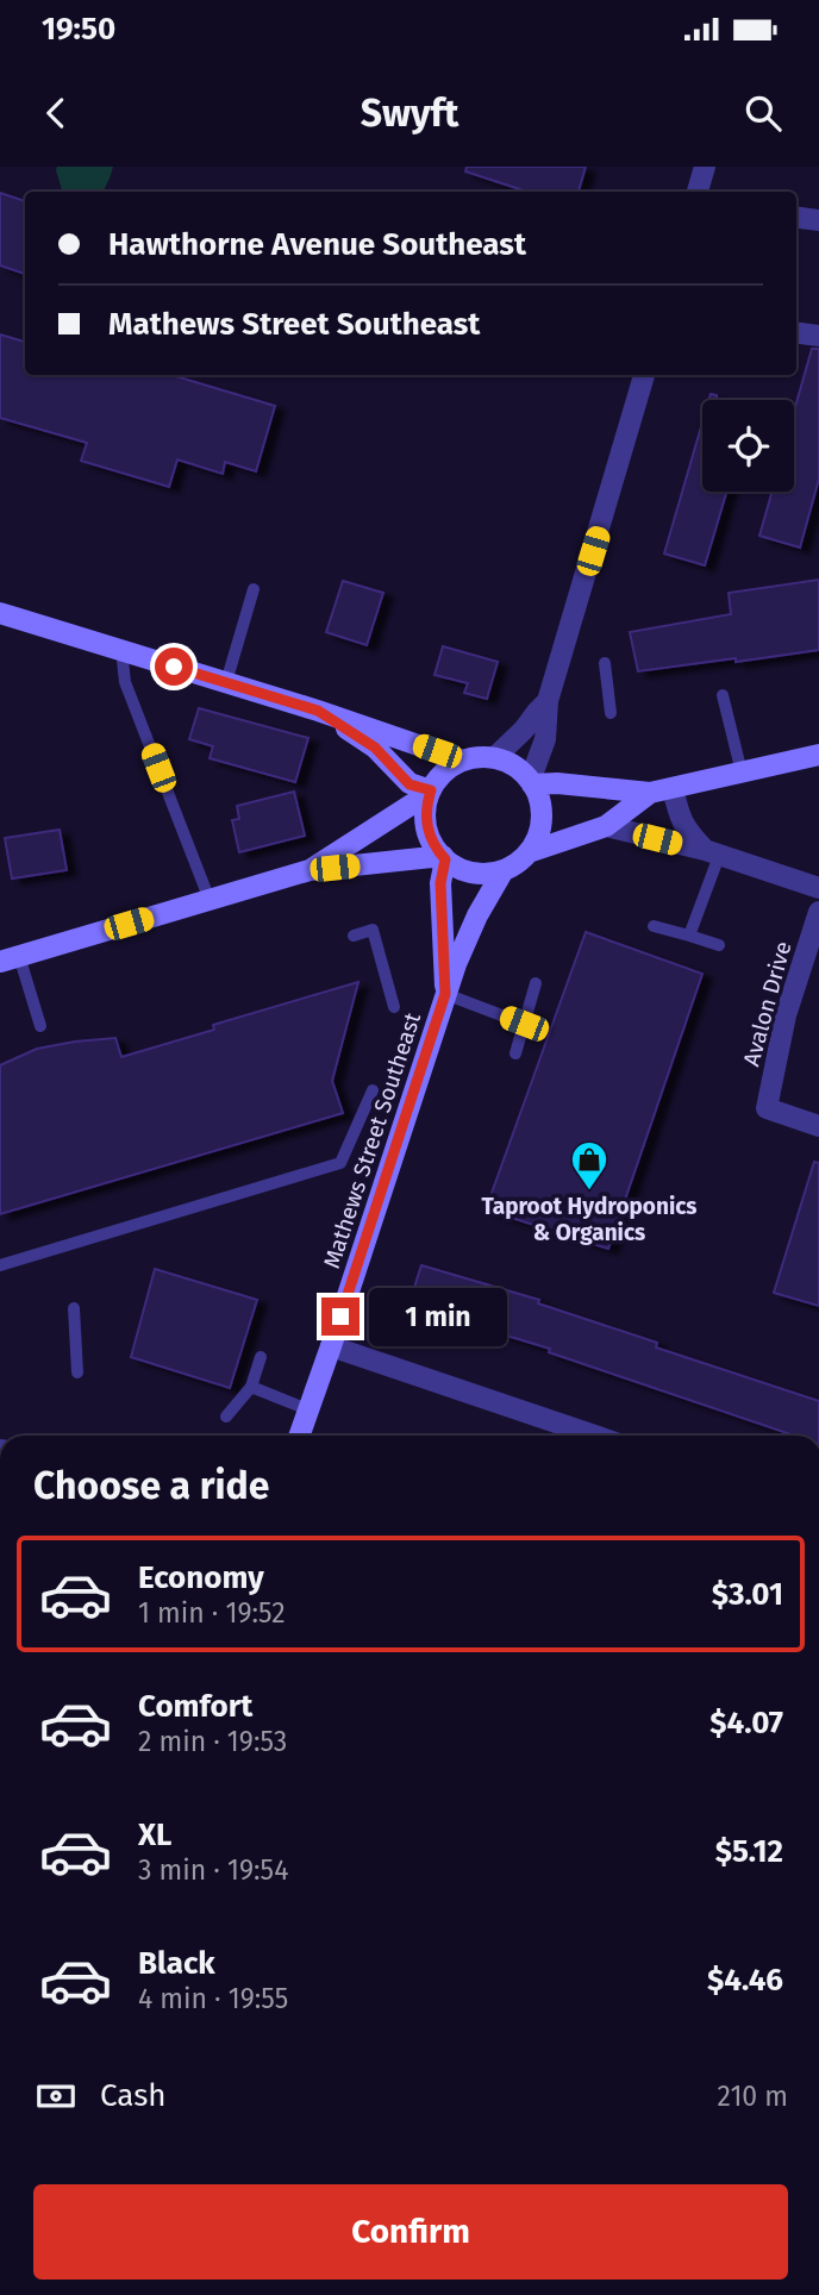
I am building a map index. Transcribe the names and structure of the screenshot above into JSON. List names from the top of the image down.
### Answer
{
  "streets": {
    "street": ["Avalon Drive", "Mathews Street Southeast"]
  },
  "places": {
    "shop": ["Taproot Hydroponics & Organics"]
  },
  "page": {
    "status": "19:50",
    "header": "Swyft",
    "banner": ["Hawthorne Avenue Southeast", "Mathews Street Southeast"],
    "bubble": "1 min",
    "heading": "Choose a ride",
    "list": [
      {
        "name": "Economy",
        "note": "1 min · 19:52",
        "value": "$3.01"
      },
      {
        "name": "Comfort",
        "note": "2 min · 19:53",
        "value": "$4.07"
      },
      {
        "name": "XL",
        "note": "3 min · 19:54",
        "value": "$5.12"
      },
      {
        "name": "Black",
        "note": "4 min · 19:55",
        "value": "$4.46"
      }
    ],
    "pay": ["Cash", "210 m"],
    "buttons": "Confirm"
  }
}
